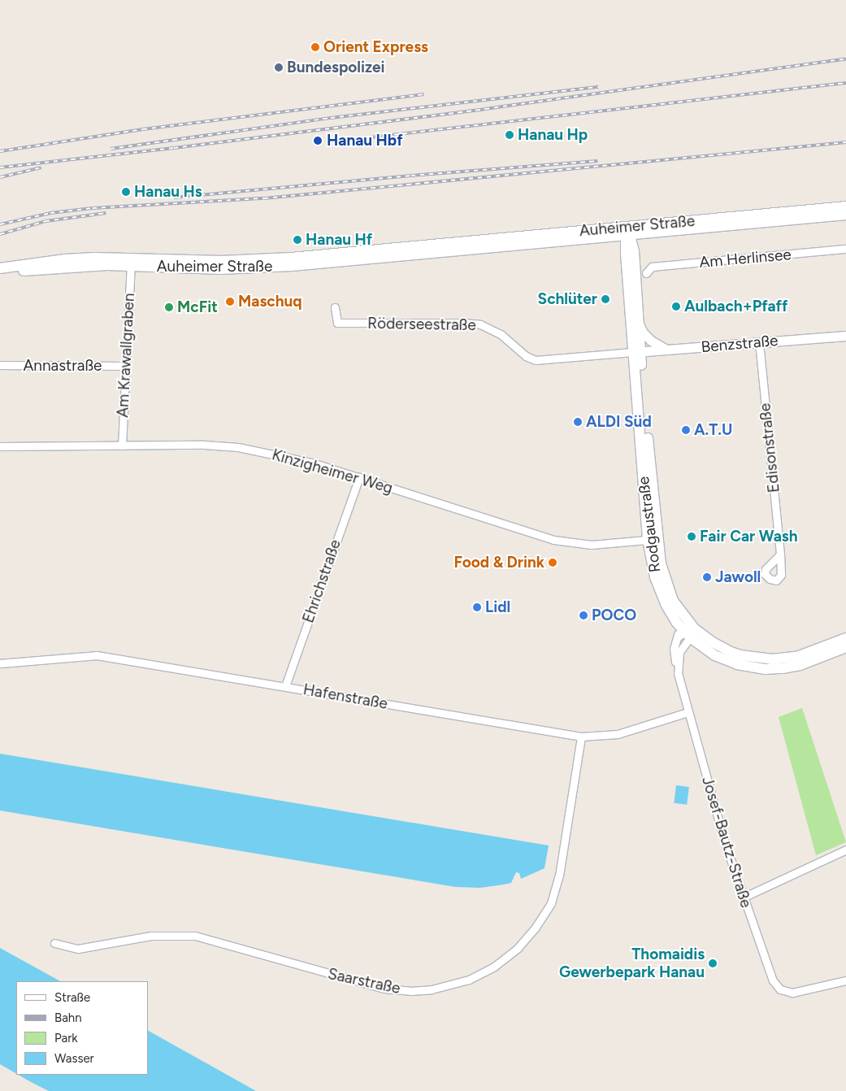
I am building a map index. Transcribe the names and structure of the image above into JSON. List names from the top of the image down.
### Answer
{
  "streets": {
    "main road": ["Auheimer Straße", "Rodgaustraße"],
    "street": [
      "Am Herlinsee",
      "Röderseestraße",
      "Benzstraße",
      "Am Krawallgraben",
      "Annastraße",
      "Edisonstraße",
      "Kinzigheimer Weg",
      "Ehrichstraße",
      "Hafenstraße",
      "Josef-Bautz-Straße",
      "Saarstraße"
    ]
  },
  "crossings": [
    ["Auheimer Straße", "Am Krawallgraben"],
    ["Auheimer Straße", "Rodgaustraße"],
    ["Röderseestraße", "Benzstraße"],
    ["Röderseestraße", "Rodgaustraße"],
    ["Benzstraße", "Edisonstraße"],
    ["Benzstraße", "Rodgaustraße"],
    ["Am Krawallgraben", "Annastraße"],
    ["Am Krawallgraben", "Kinzigheimer Weg"],
    ["Kinzigheimer Weg", "Rodgaustraße"],
    ["Kinzigheimer Weg", "Ehrichstraße"],
    ["Rodgaustraße", "Josef-Bautz-Straße"],
    ["Ehrichstraße", "Hafenstraße"],
    ["Hafenstraße", "Josef-Bautz-Straße"],
    ["Hafenstraße", "Saarstraße"]
  ],
  "places": [
    "Orient Express",
    "Bundespolizei",
    "Hanau Hp",
    "Hanau Hbf",
    "Hanau Hs",
    "Hanau Hf",
    "Schlüter",
    "Maschuq",
    "Aulbach+Pfaff",
    "McFit",
    "ALDI Süd",
    "A.T.U",
    "Fair Car Wash",
    "Food & Drink",
    "Jawoll",
    "Lidl",
    "POCO",
    "Thomaidis Gewerbepark Hanau"
  ],
  "legend": [
    "Straße",
    "Bahn",
    "Park",
    "Wasser"
  ]
}
